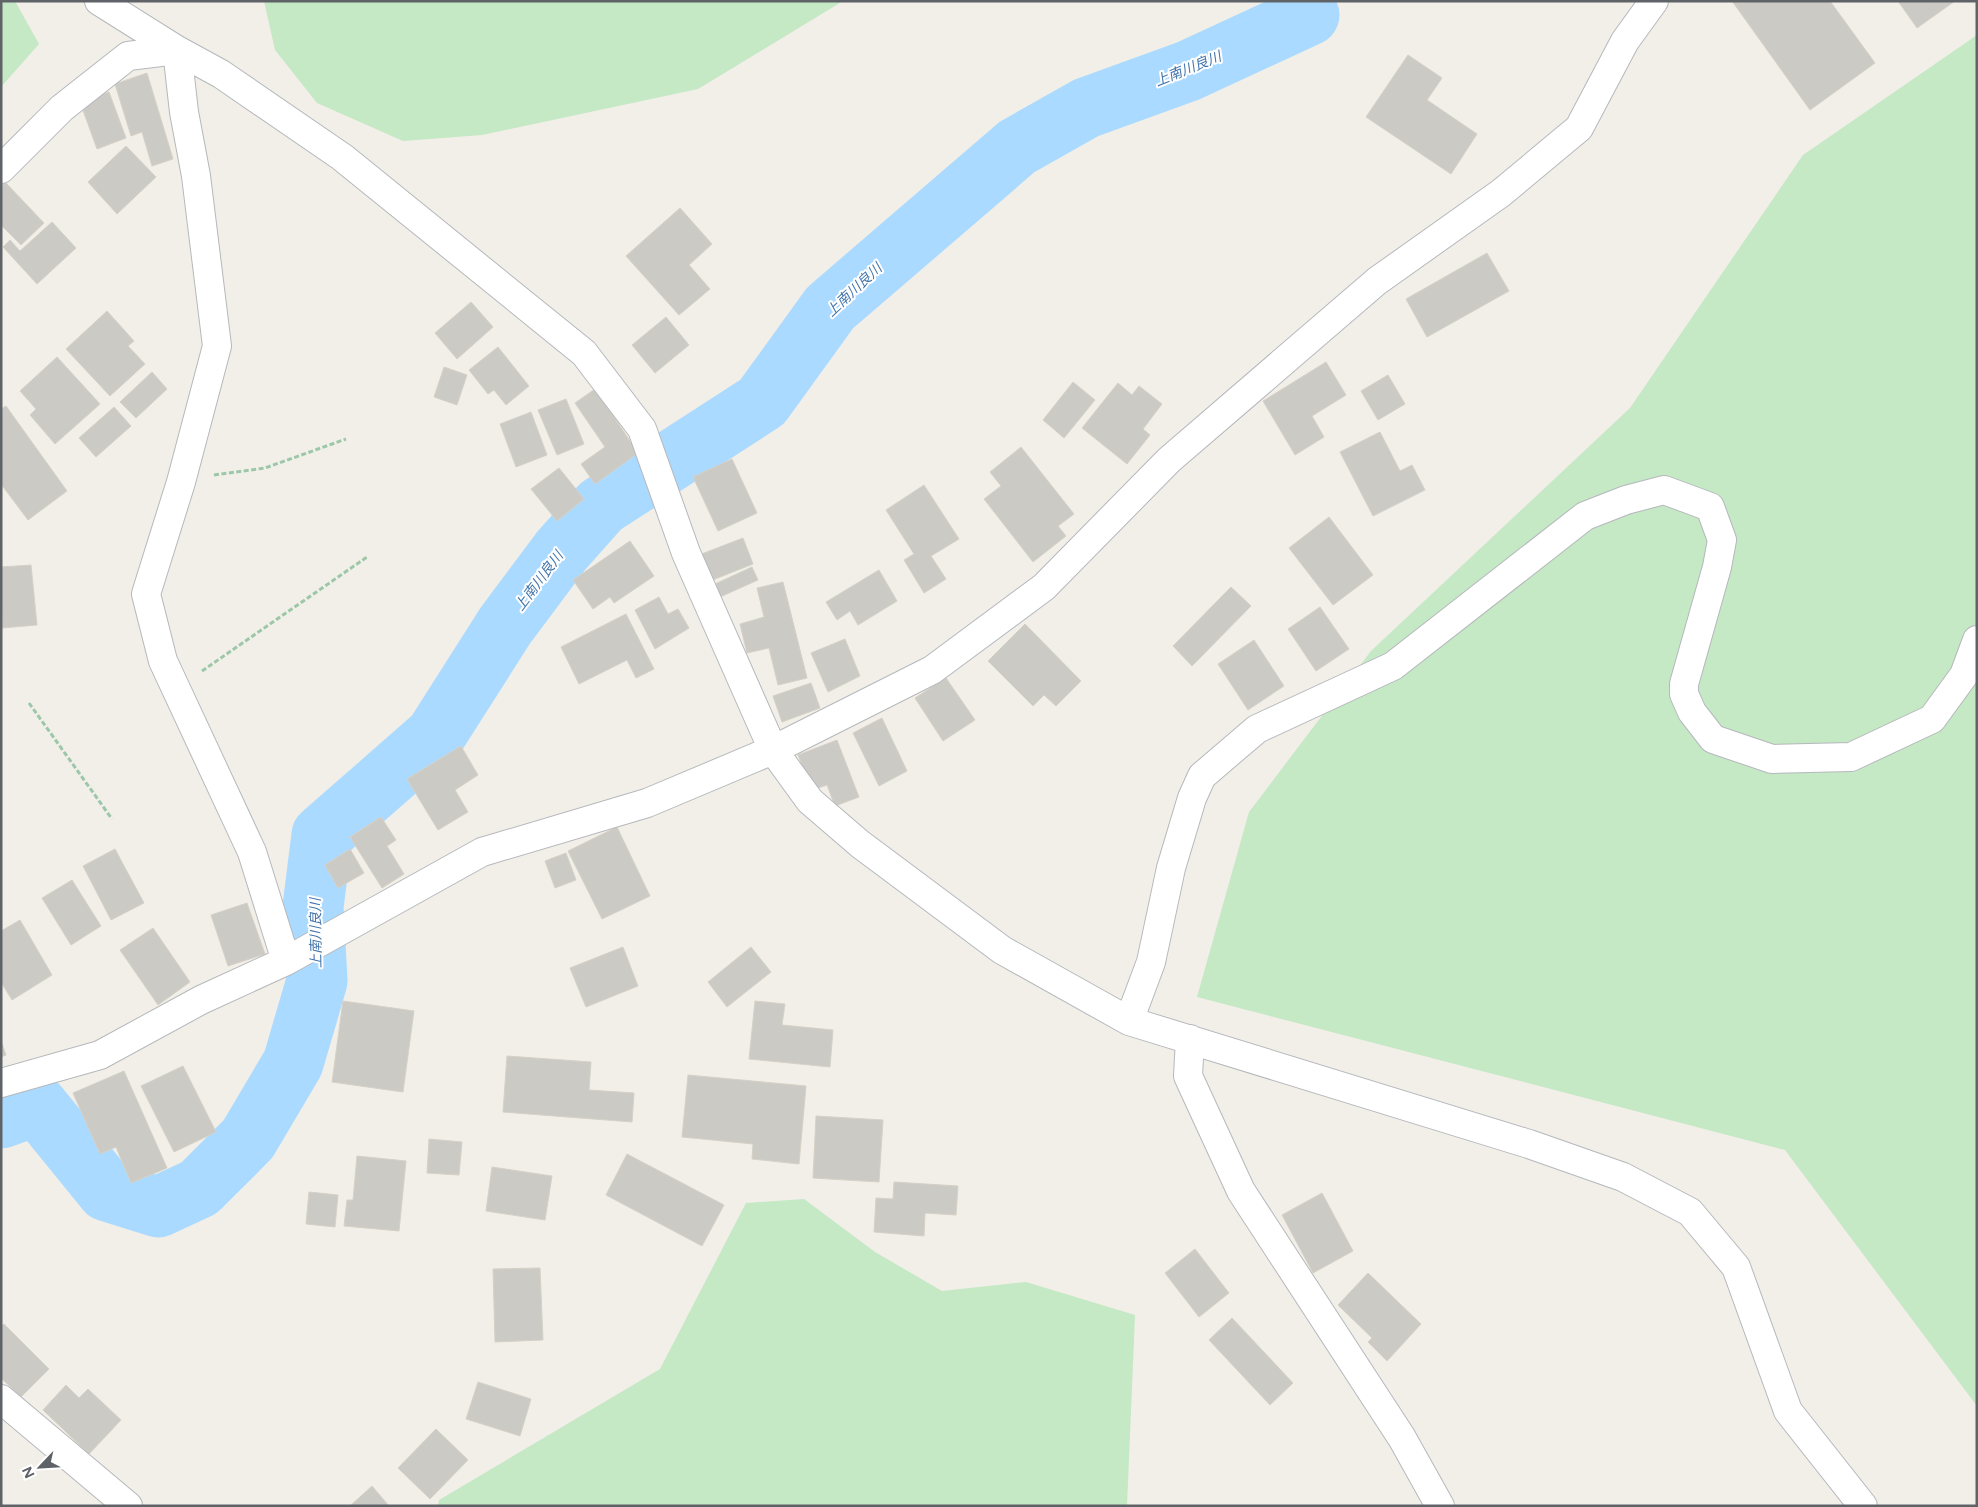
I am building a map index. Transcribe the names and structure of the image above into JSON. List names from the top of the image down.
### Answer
{
  "water": ["上南川良川"],
  "north": "bottom left"
}
